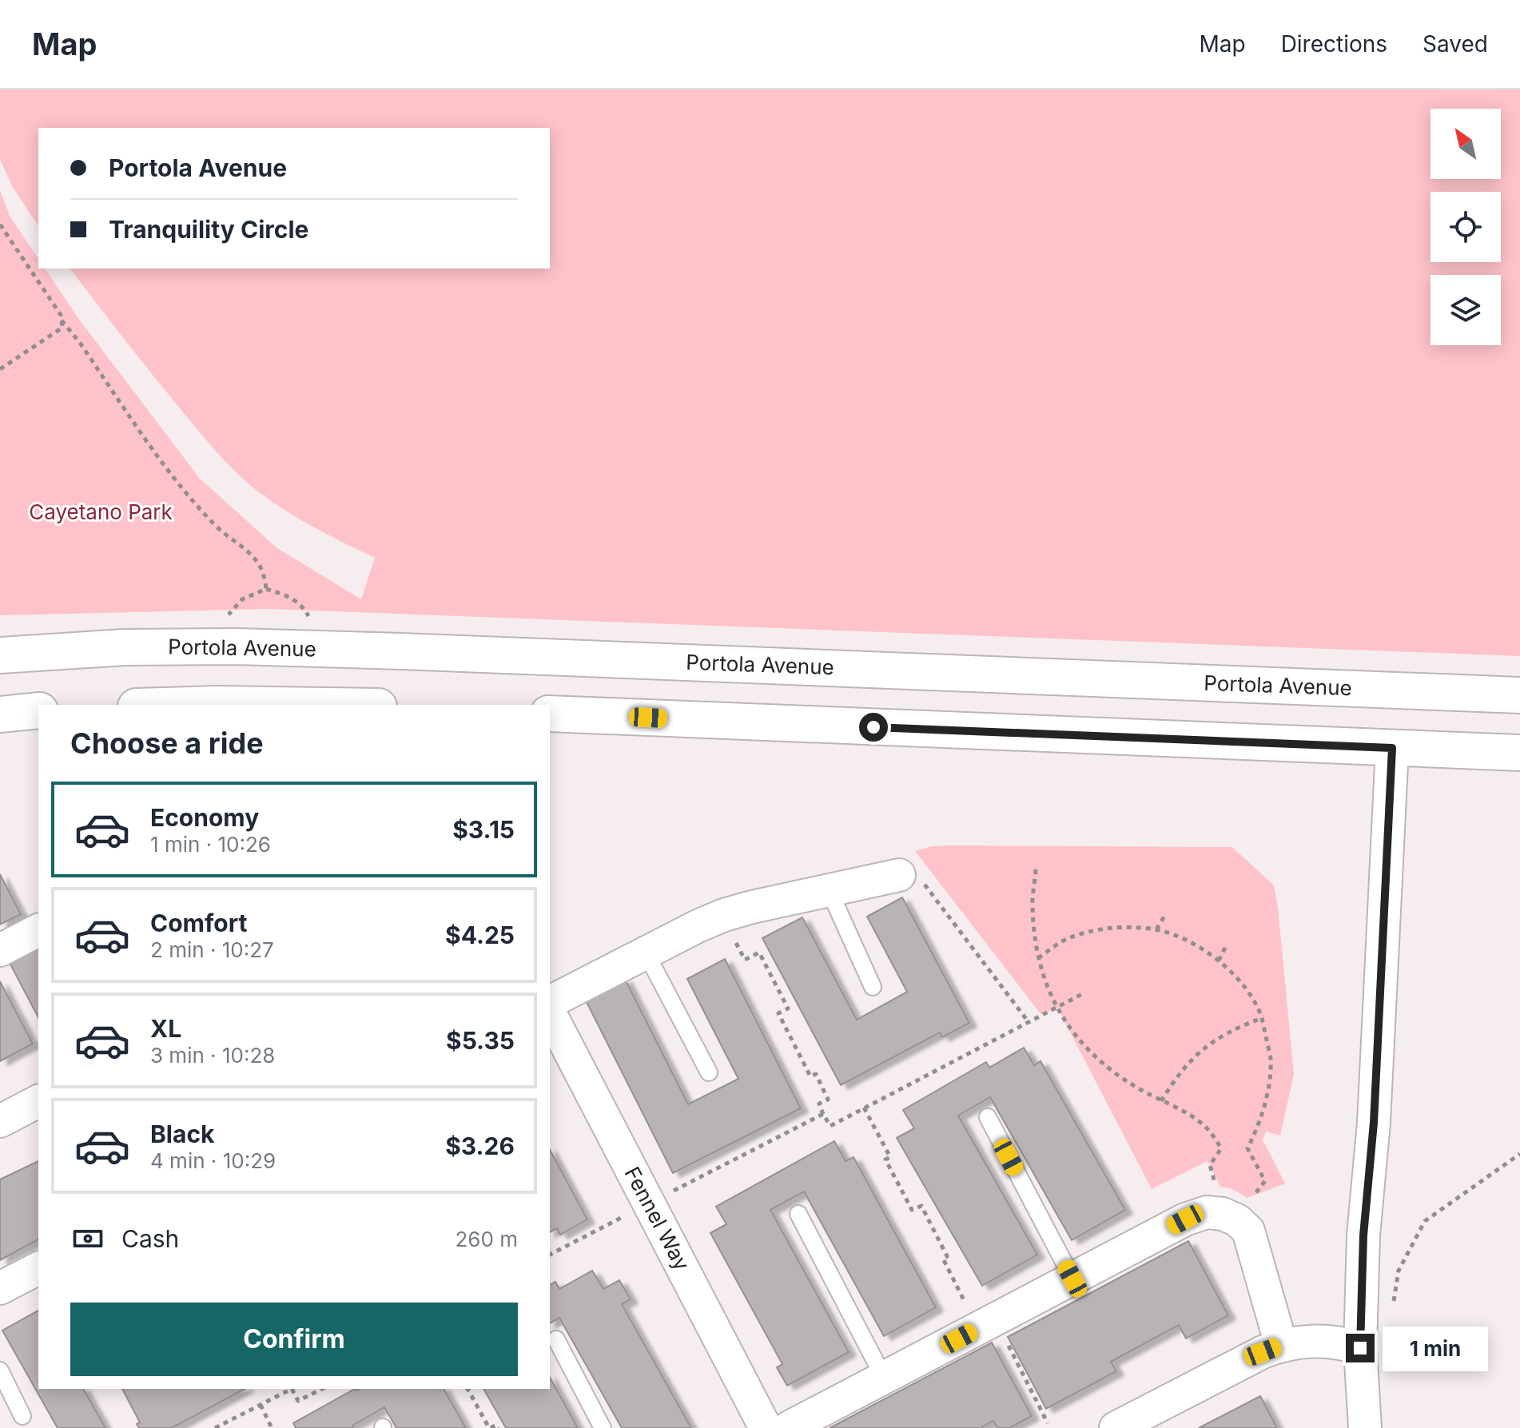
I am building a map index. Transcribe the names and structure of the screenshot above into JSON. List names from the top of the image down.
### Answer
{
  "streets": {
    "main road": ["Portola Avenue"],
    "street": ["Fennel Way"]
  },
  "parks": ["Cayetano Park"],
  "north": "top left",
  "page": {
    "header": "Map",
    "nav": ["Map", "Directions", "Saved"],
    "banner": ["Portola Avenue", "Tranquility Circle"],
    "heading": "Choose a ride",
    "list": [
      {
        "name": "Economy",
        "note": "1 min · 10:26",
        "value": "$3.15"
      },
      {
        "name": "Comfort",
        "note": "2 min · 10:27",
        "value": "$4.25"
      },
      {
        "name": "XL",
        "note": "3 min · 10:28",
        "value": "$5.35"
      },
      {
        "name": "Black",
        "note": "4 min · 10:29",
        "value": "$3.26"
      }
    ],
    "pay": ["Cash", "260 m"],
    "buttons": "Confirm",
    "bubble": "1 min"
  }
}
